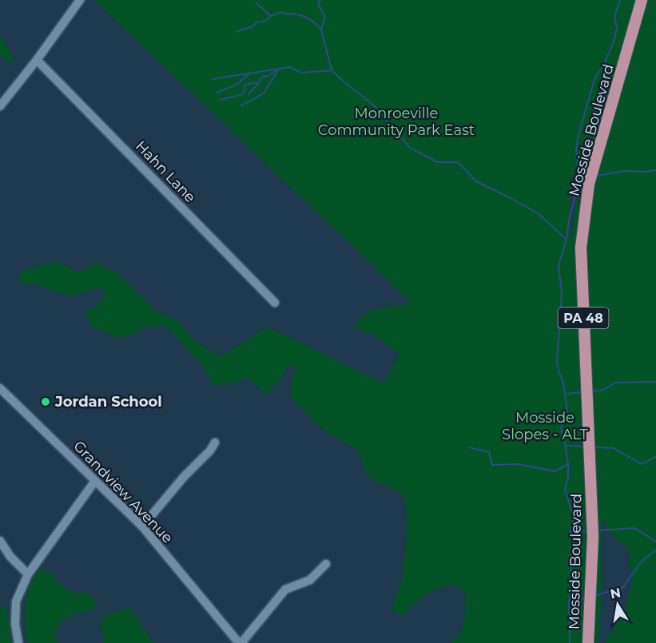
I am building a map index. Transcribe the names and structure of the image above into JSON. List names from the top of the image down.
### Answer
{
  "streets": {
    "main road": ["Mosside Boulevard", "PA 48"],
    "street": ["Hahn Lane", "Grandview Avenue"]
  },
  "parks": ["Monroeville Community Park East", "Mosside Slopes - ALT"],
  "places": ["Jordan School"],
  "north": "top"
}
